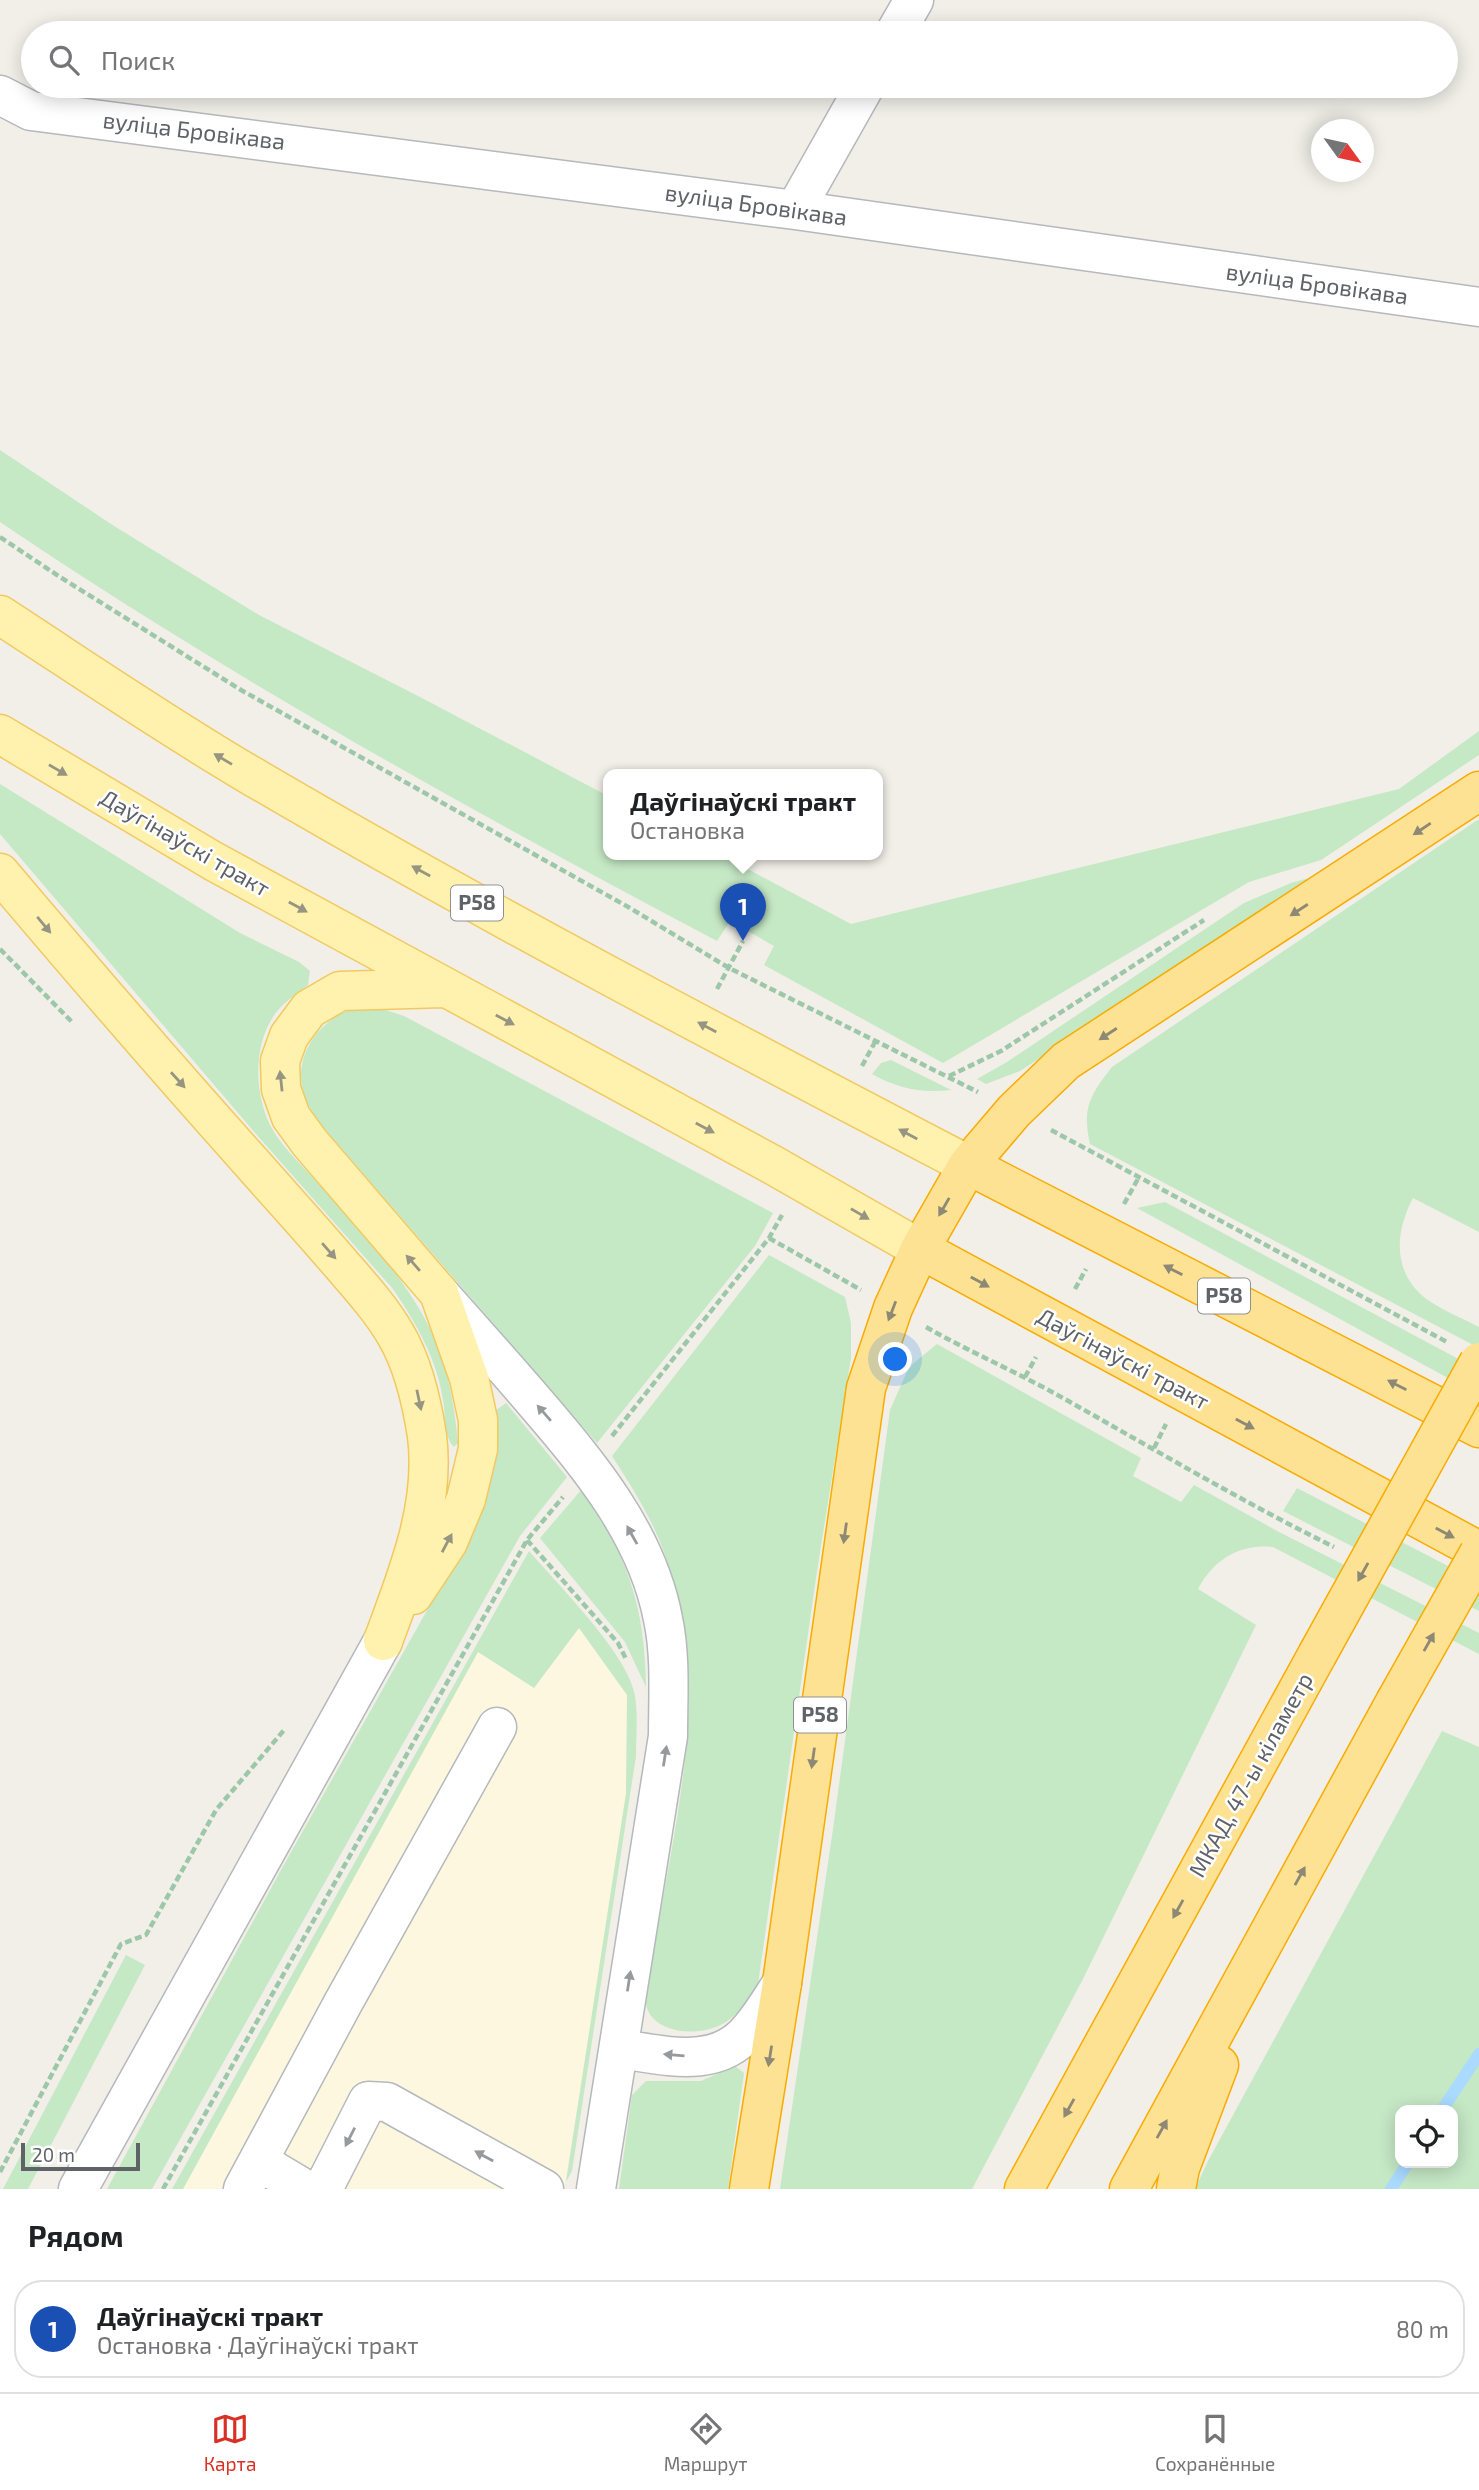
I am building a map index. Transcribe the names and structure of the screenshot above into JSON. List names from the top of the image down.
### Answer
{
  "streets": {
    "highway": ["Даўгінаўскі тракт", "Р58", "МКАД, 47-ы кіламетр"],
    "street": ["вуліца Бровікава"]
  },
  "crossings": [
    ["Даўгінаўскі тракт", "Р58"]
  ],
  "scale_bar": "20 m",
  "north": "bottom right",
  "page": {
    "search": "Поиск",
    "popup": ["Даўгінаўскі тракт", "Остановка"],
    "pins": "1",
    "scale": "20 m",
    "heading": "Рядом",
    "list": [
      {
        "mark": "1",
        "name": "Даўгінаўскі тракт",
        "note": "Остановка · Даўгінаўскі тракт",
        "value": "80 m"
      }
    ],
    "nav": ["Карта", "Маршрут", "Сохранённые"]
  }
}
